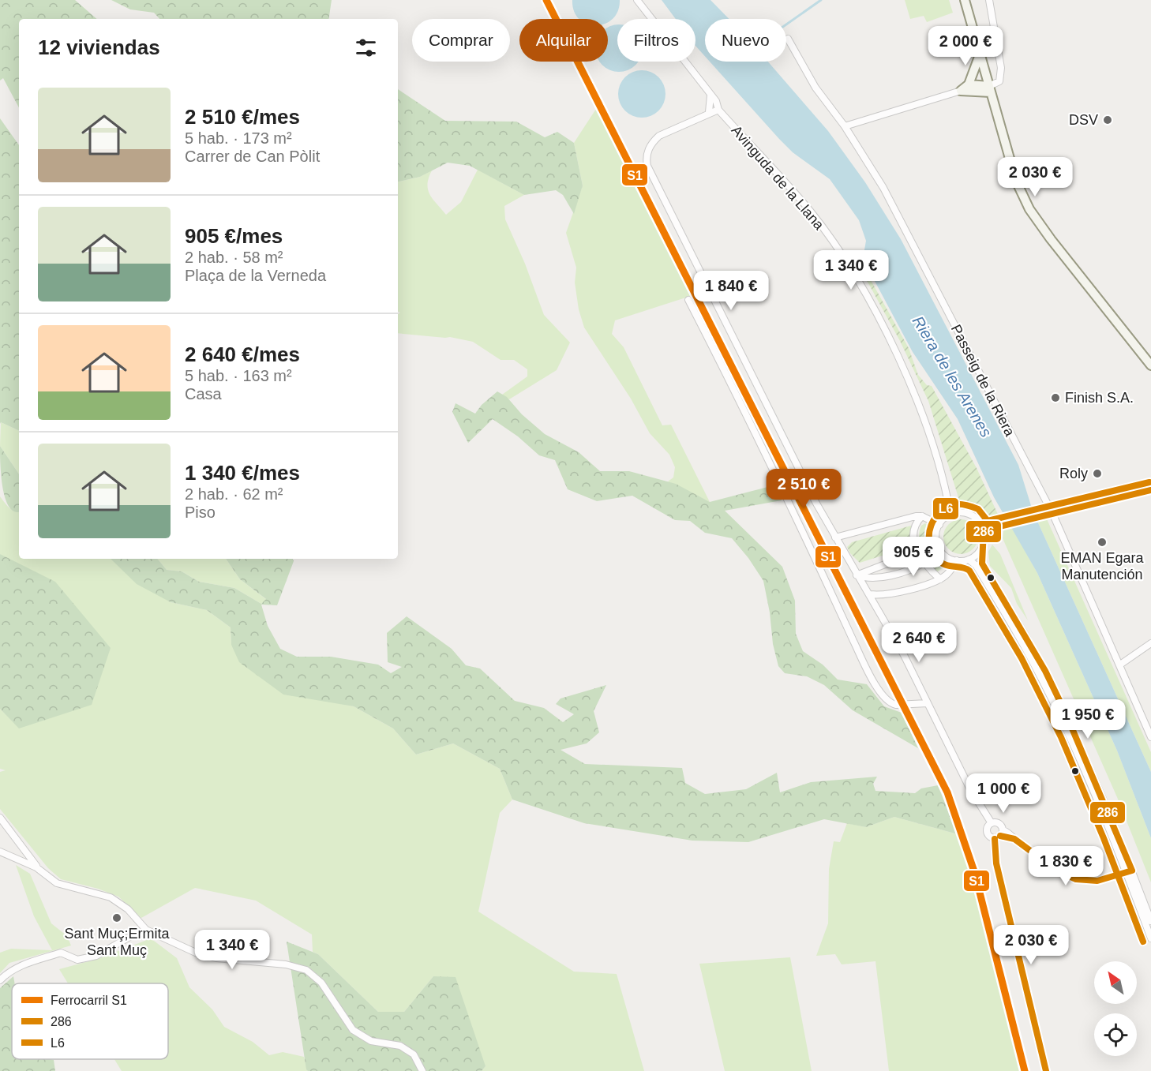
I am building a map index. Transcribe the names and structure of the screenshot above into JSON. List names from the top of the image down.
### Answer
{
  "streets": {
    "street": ["Avinguda de la Llana", "Passeig de la Riera"]
  },
  "water": ["Riera de les Arenes"],
  "places": [
    "DSV",
    "Finish S.A.",
    "Roly",
    "EMAN Egara Manutención",
    "Sant Muç;Ermita Sant Muç"
  ],
  "lines": ["rail line S1", "transit line L6", "transit line 286"],
  "legend": ["Ferrocarril S1", "286", "L6"],
  "north": "top left",
  "page": {
    "chip": [
      "Comprar",
      "Alquilar",
      "Filtros",
      "Nuevo"
    ],
    "heading": "12 viviendas",
    "price": [
      "2 000 €",
      "2 030 €",
      "1 340 €",
      "1 840 €",
      "2 510 €",
      "905 €",
      "2 640 €",
      "1 950 €",
      "1 000 €",
      "1 830 €",
      "2 030 €",
      "1 340 €"
    ],
    "list": [
      {
        "name": "2 510 €/mes",
        "note": "5 hab. · 173 m² · Carrer de Can Pòlit"
      },
      {
        "name": "905 €/mes",
        "note": "2 hab. · 58 m² · Plaça de la Verneda"
      },
      {
        "name": "2 640 €/mes",
        "note": "5 hab. · 163 m² · Casa"
      },
      {
        "name": "1 340 €/mes",
        "note": "2 hab. · 62 m² · Piso"
      }
    ]
  }
}
